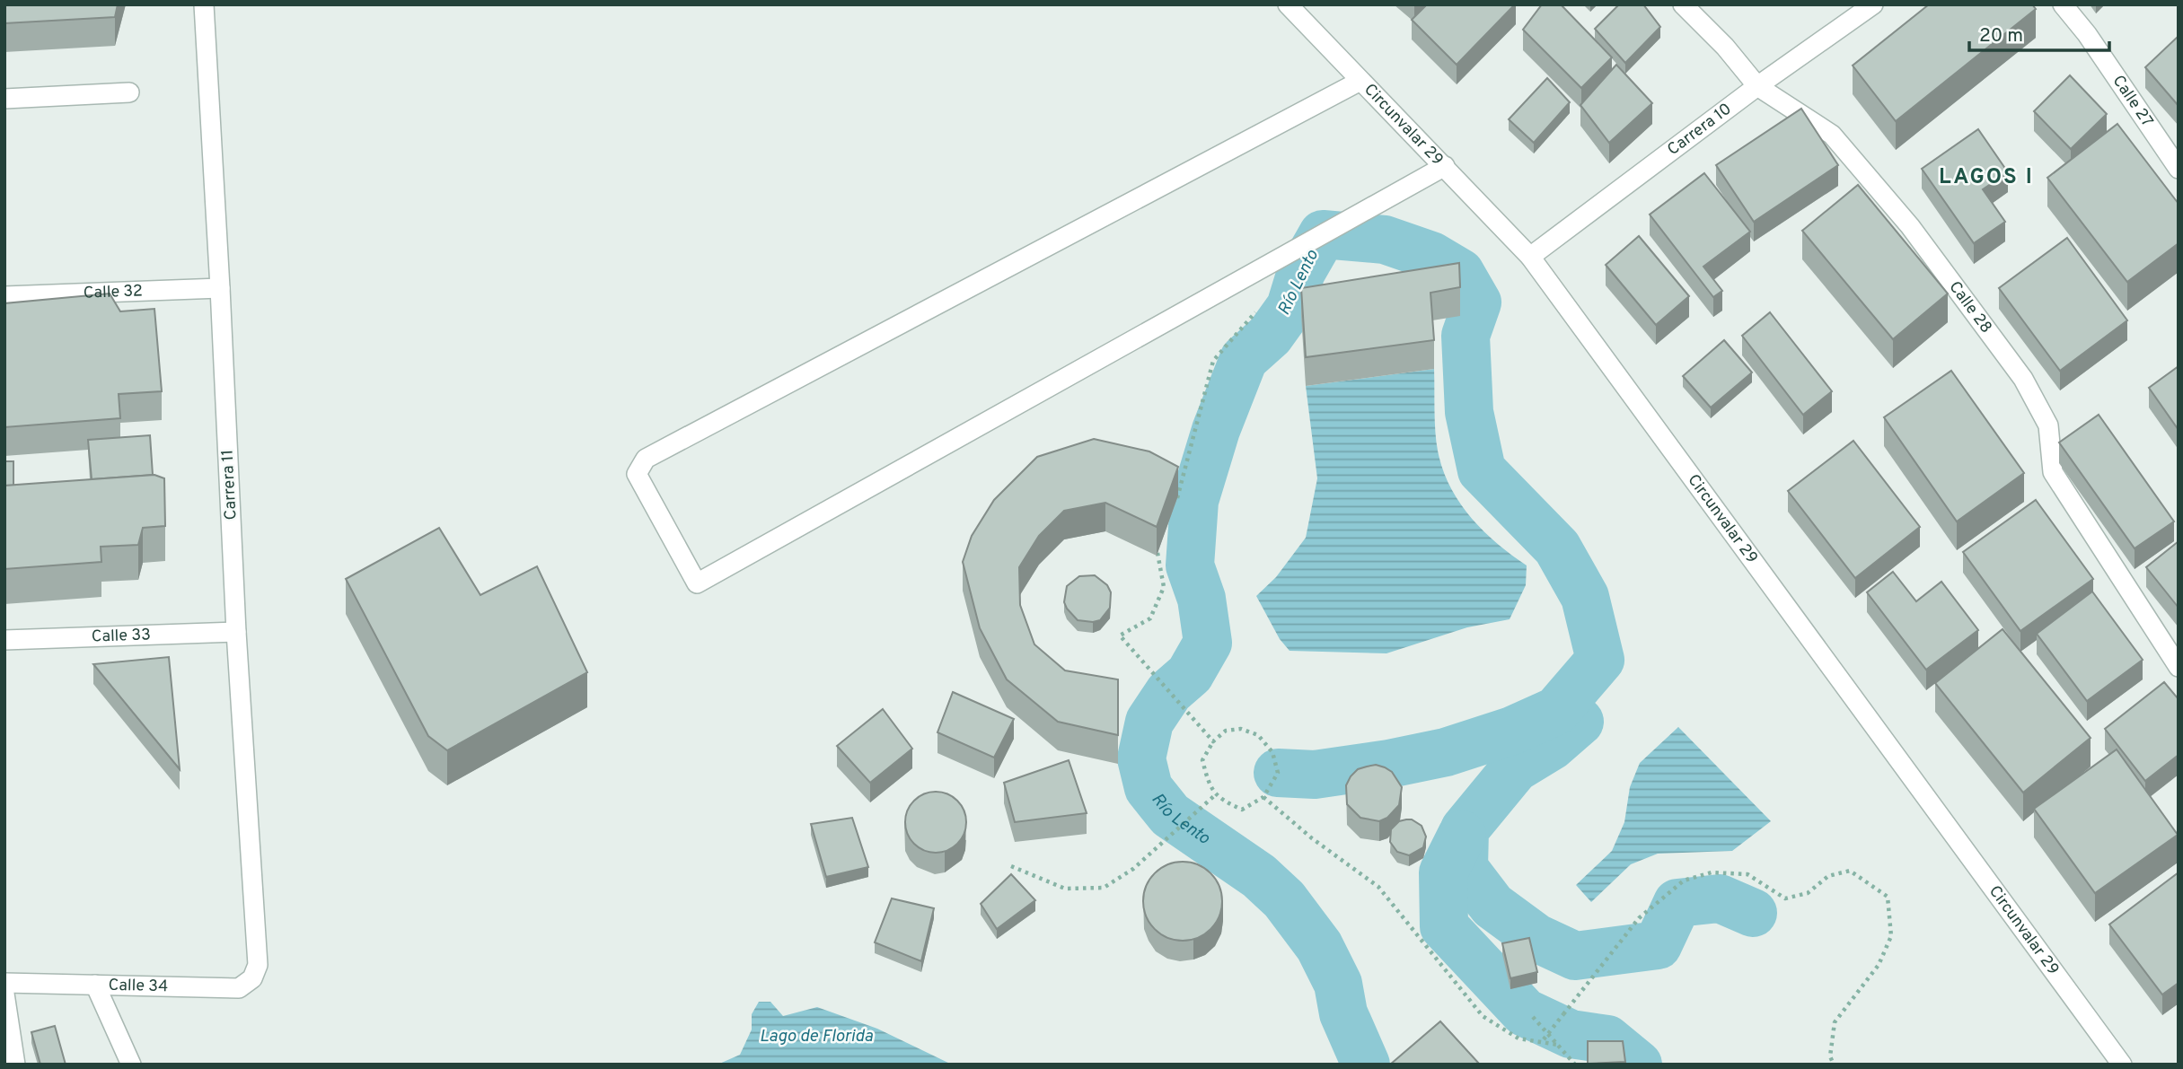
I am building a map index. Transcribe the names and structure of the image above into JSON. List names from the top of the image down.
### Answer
{
  "streets": {
    "street": [
      "Calle 27",
      "Circunvalar 29",
      "Carrera 10",
      "Calle 32",
      "Calle 28",
      "Carrera 11",
      "Calle 33",
      "Calle 34"
    ]
  },
  "crossings": [
    ["Circunvalar 29", "Carrera 10"],
    ["Carrera 10", "Calle 28"],
    ["Calle 32", "Carrera 11"],
    ["Carrera 11", "Calle 33"],
    ["Carrera 11", "Calle 34"]
  ],
  "districts": ["LAGOS I"],
  "water": ["Río Lento", "Lago de Florida"],
  "scale_bar": "20 m"
}
